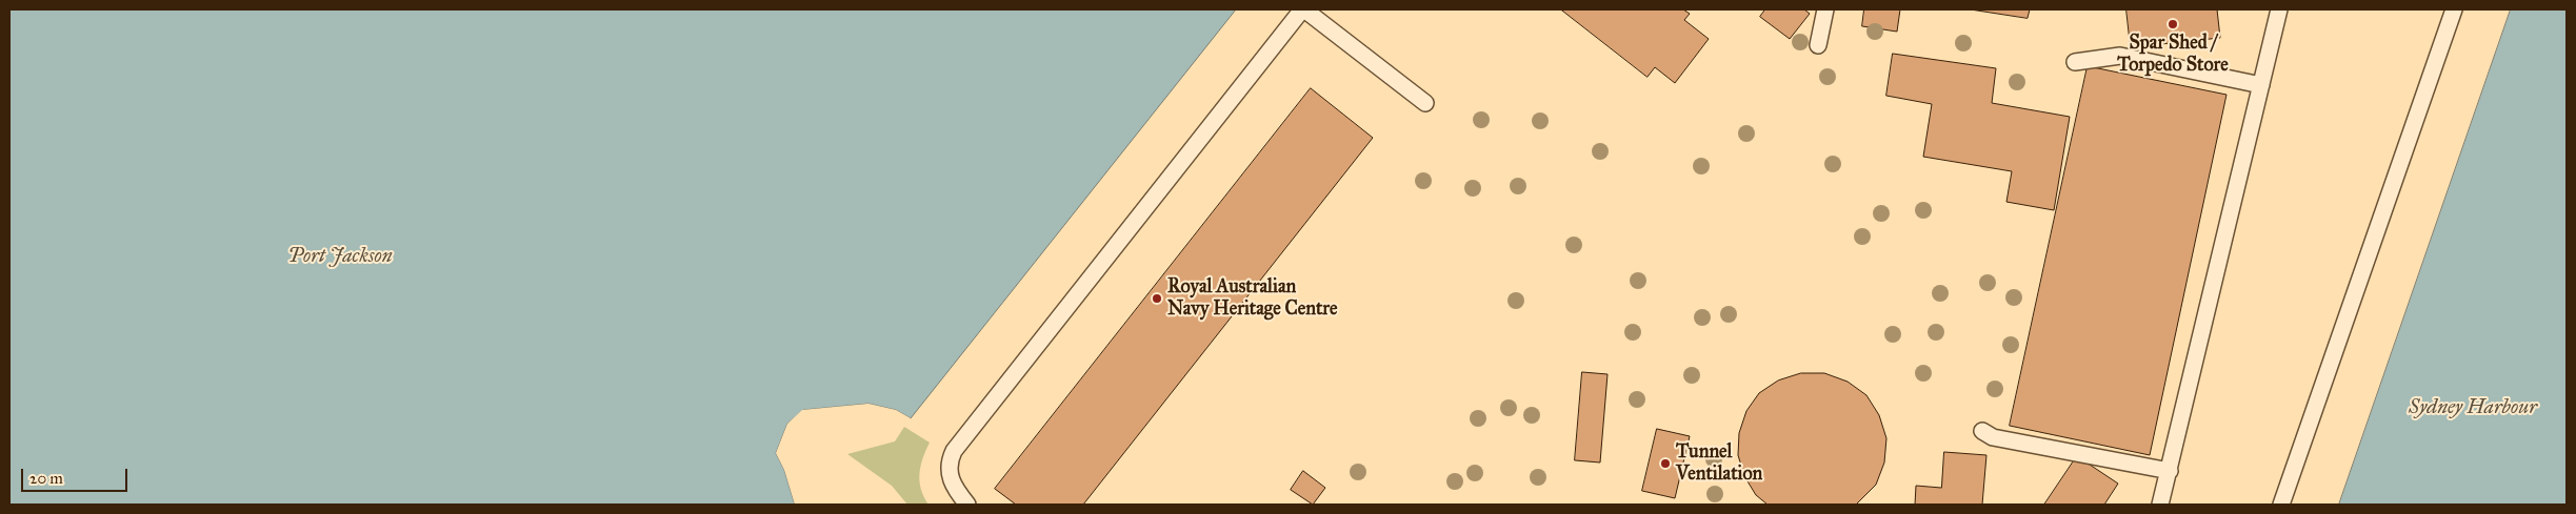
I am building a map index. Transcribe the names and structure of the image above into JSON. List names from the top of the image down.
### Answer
{
  "water": ["Port Jackson", "Sydney Harbour"],
  "places": ["Spar Shed / Torpedo Store", "Royal Australian Navy Heritage Centre", "Tunnel Ventilation"],
  "scale_bar": "20 m"
}
